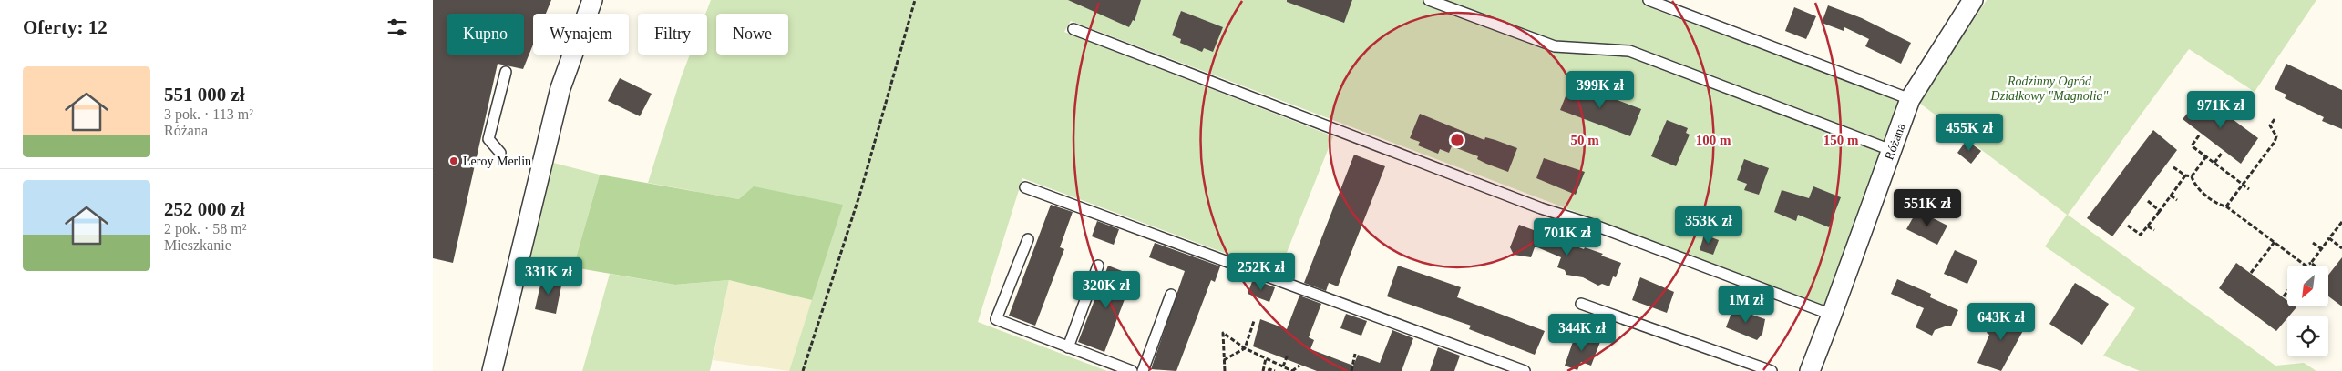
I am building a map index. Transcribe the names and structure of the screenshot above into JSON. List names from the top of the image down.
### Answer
{
  "streets": {
    "street": ["Różana"]
  },
  "parks": ["Rodzinny Ogród Działkowy \"Magnolia\""],
  "places": ["Leroy Merlin"],
  "north": "bottom left",
  "page": {
    "heading": "Oferty: 12",
    "chip": [
      "Kupno",
      "Wynajem",
      "Filtry",
      "Nowe"
    ],
    "list": [
      {
        "name": "551 000 zł",
        "note": "3 pok. · 113 m² · Różana"
      },
      {
        "name": "252 000 zł",
        "note": "2 pok. · 58 m² · Mieszkanie"
      }
    ],
    "price": [
      "399K zł",
      "971K zł",
      "455K zł",
      "551K zł",
      "353K zł",
      "701K zł",
      "252K zł",
      "331K zł",
      "320K zł",
      "1M zł",
      "643K zł",
      "344K zł"
    ]
  },
  "rings": ["50 m", "100 m", "150 m"]
}
